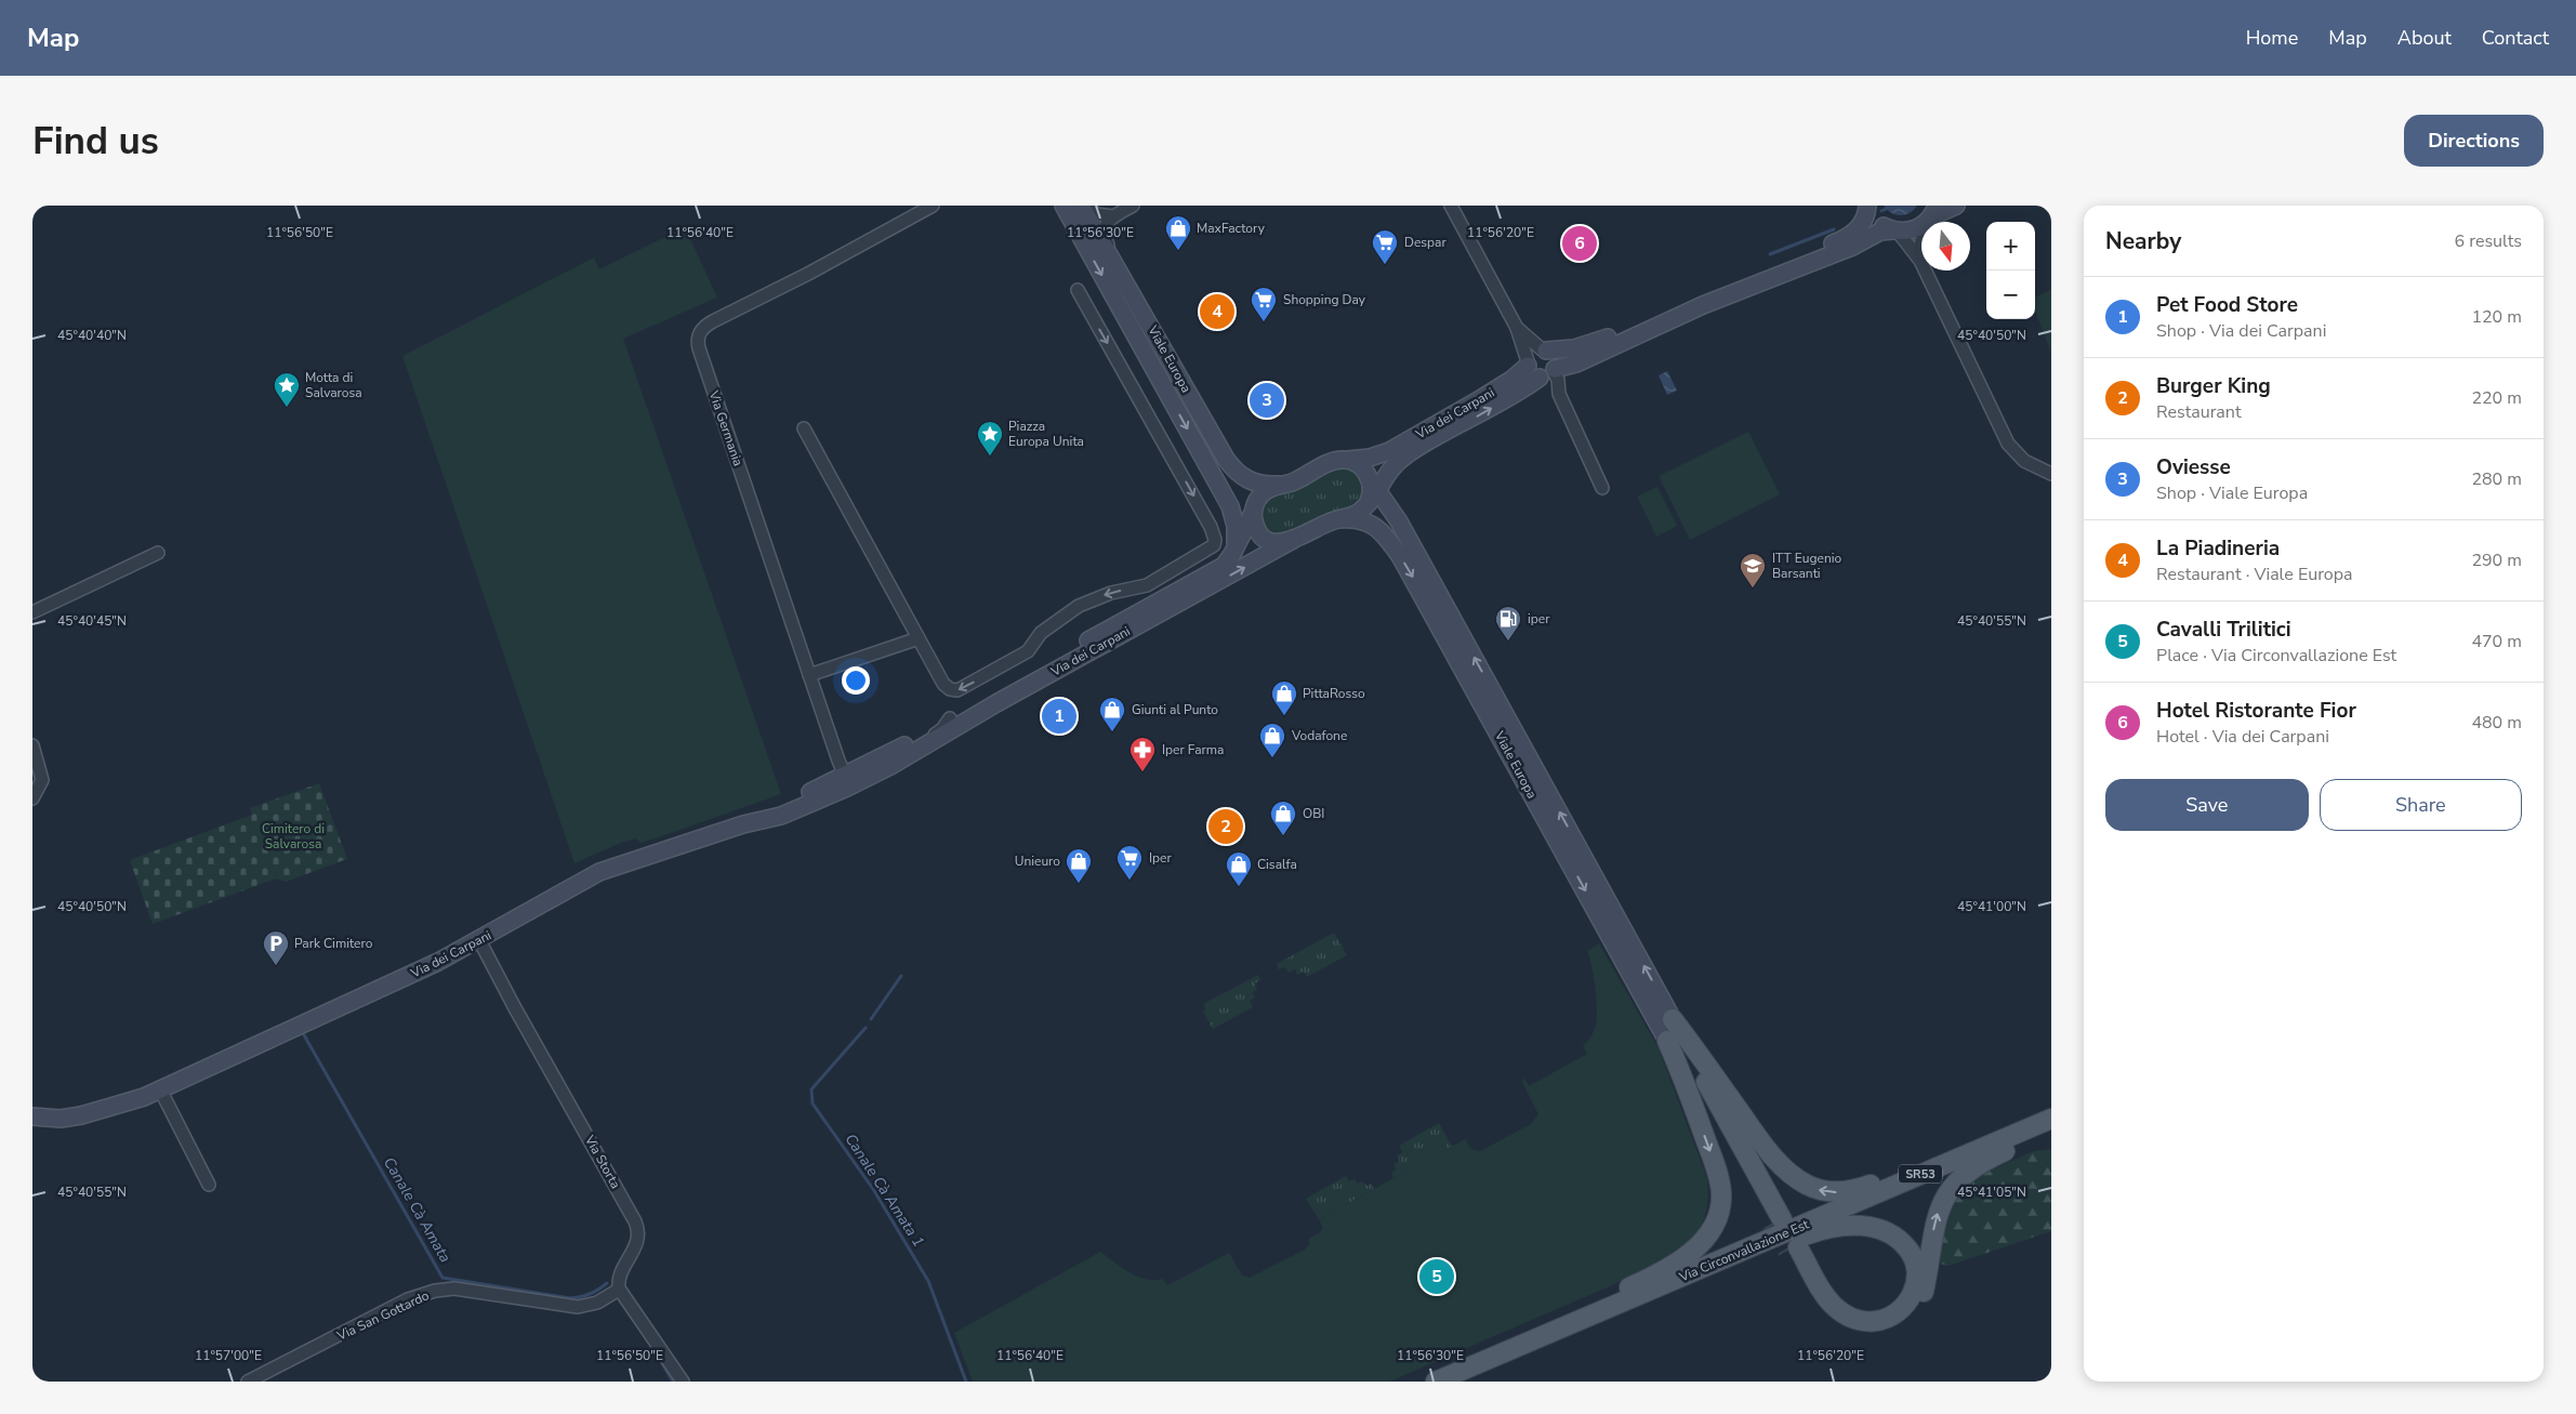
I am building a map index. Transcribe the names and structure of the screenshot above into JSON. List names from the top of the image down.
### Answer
{
  "streets": {
    "main road": ["SR53", "Via Circonvallazione Est"],
    "street": [
      "Viale Europa",
      "Via dei Carpani",
      "Via Germania",
      "Via Storta",
      "Via San Gottardo"
    ]
  },
  "crossings": [
    ["Viale Europa", "Via dei Carpani"],
    ["Via dei Carpani", "Via Germania"],
    ["Via dei Carpani", "Via Storta"],
    ["Via Storta", "Via San Gottardo"]
  ],
  "water": ["Canale Cà Amata 1", "Canale Cà Amata"],
  "parks": ["Cimitero di Salvarosa"],
  "places": {
    "shop": [
      "MaxFactory",
      "PittaRosso",
      "Giunti al Punto",
      "Vodafone",
      "OBI",
      "Unieuro",
      "Cisalfa"
    ],
    "supermarket": ["Despar", "Shopping Day", "Iper"],
    "place": ["Motta di Salvarosa", "Piazza Europa Unita"],
    "school or university": ["ITT Eugenio Barsanti"],
    "fuel station": ["iper"],
    "pharmacy": ["Iper Farma"],
    "parking": ["Park Cimitero"]
  },
  "north": "bottom",
  "page": {
    "header": "Map",
    "nav": [
      "Home",
      "Map",
      "About",
      "Contact"
    ],
    "buttons": [
      "Directions",
      ["Save", "Share"]
    ],
    "title": "Find us",
    "heading": ["Nearby", "6 results"],
    "map_buttons": ["+", "−"],
    "pins": [
      "6",
      "4",
      "3",
      "1",
      "2",
      "5"
    ],
    "list": [
      {
        "mark": "1",
        "name": "Pet Food Store",
        "note": "Shop · Via dei Carpani",
        "value": "120 m"
      },
      {
        "mark": "2",
        "name": "Burger King",
        "note": "Restaurant",
        "value": "220 m"
      },
      {
        "mark": "3",
        "name": "Oviesse",
        "note": "Shop · Viale Europa",
        "value": "280 m"
      },
      {
        "mark": "4",
        "name": "La Piadineria",
        "note": "Restaurant · Viale Europa",
        "value": "290 m"
      },
      {
        "mark": "5",
        "name": "Cavalli Trilitici",
        "note": "Place · Via Circonvallazione Est",
        "value": "470 m"
      },
      {
        "mark": "6",
        "name": "Hotel Ristorante Fior",
        "note": "Hotel · Via dei Carpani",
        "value": "480 m"
      }
    ]
  },
  "coordinates": [
    "11°56'50\"E",
    "11°56'40\"E",
    "11°56'30\"E",
    "11°56'20\"E",
    "45°40'50\"N",
    "45°40'40\"N",
    "45°40'55\"N",
    "45°40'45\"N",
    "45°41'00\"N",
    "45°41'05\"N",
    "11°57'00\"E"
  ]
}
